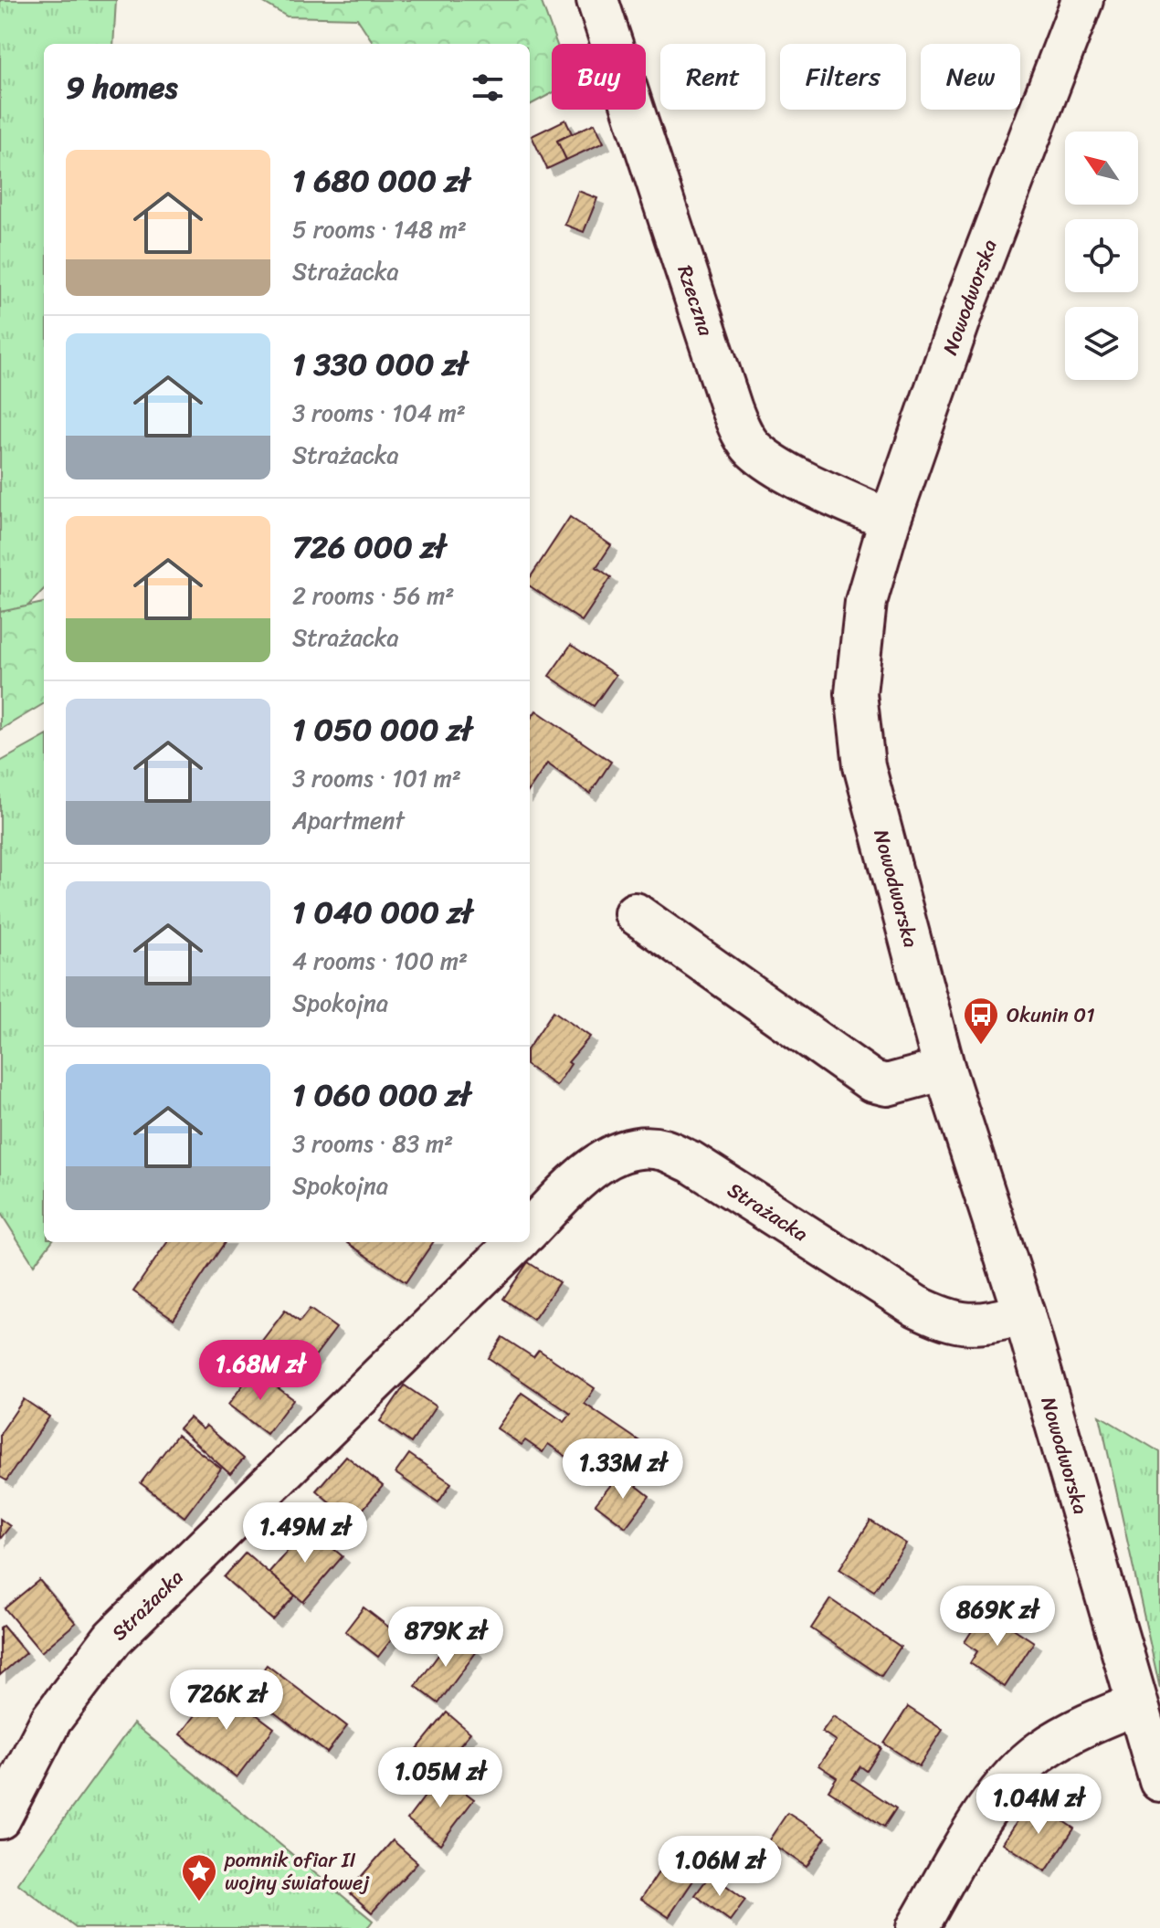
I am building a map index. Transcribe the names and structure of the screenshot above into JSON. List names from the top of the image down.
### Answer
{
  "streets": {
    "street": ["Nowodworska", "Rzeczna", "Strażacka"]
  },
  "crossings": [
    ["Nowodworska", "Rzeczna"],
    ["Nowodworska", "Strażacka"]
  ],
  "places": {
    "bus stop": ["Okunin 01"],
    "place": ["pomnik ofiar II wojny światowej"]
  },
  "north": "top left",
  "page": {
    "chip": [
      "Buy",
      "Rent",
      "Filters",
      "New"
    ],
    "heading": "9 homes",
    "list": [
      {
        "name": "1 680 000 zł",
        "note": "5 rooms · 148 m² · Strażacka"
      },
      {
        "name": "1 330 000 zł",
        "note": "3 rooms · 104 m² · Strażacka"
      },
      {
        "name": "726 000 zł",
        "note": "2 rooms · 56 m² · Strażacka"
      },
      {
        "name": "1 050 000 zł",
        "note": "3 rooms · 101 m² · Apartment"
      },
      {
        "name": "1 040 000 zł",
        "note": "4 rooms · 100 m² · Spokojna"
      },
      {
        "name": "1 060 000 zł",
        "note": "3 rooms · 83 m² · Spokojna"
      }
    ],
    "price": [
      "1.68M zł",
      "1.33M zł",
      "1.49M zł",
      "869K zł",
      "879K zł",
      "726K zł",
      "1.05M zł",
      "1.04M zł",
      "1.06M zł"
    ]
  }
}
